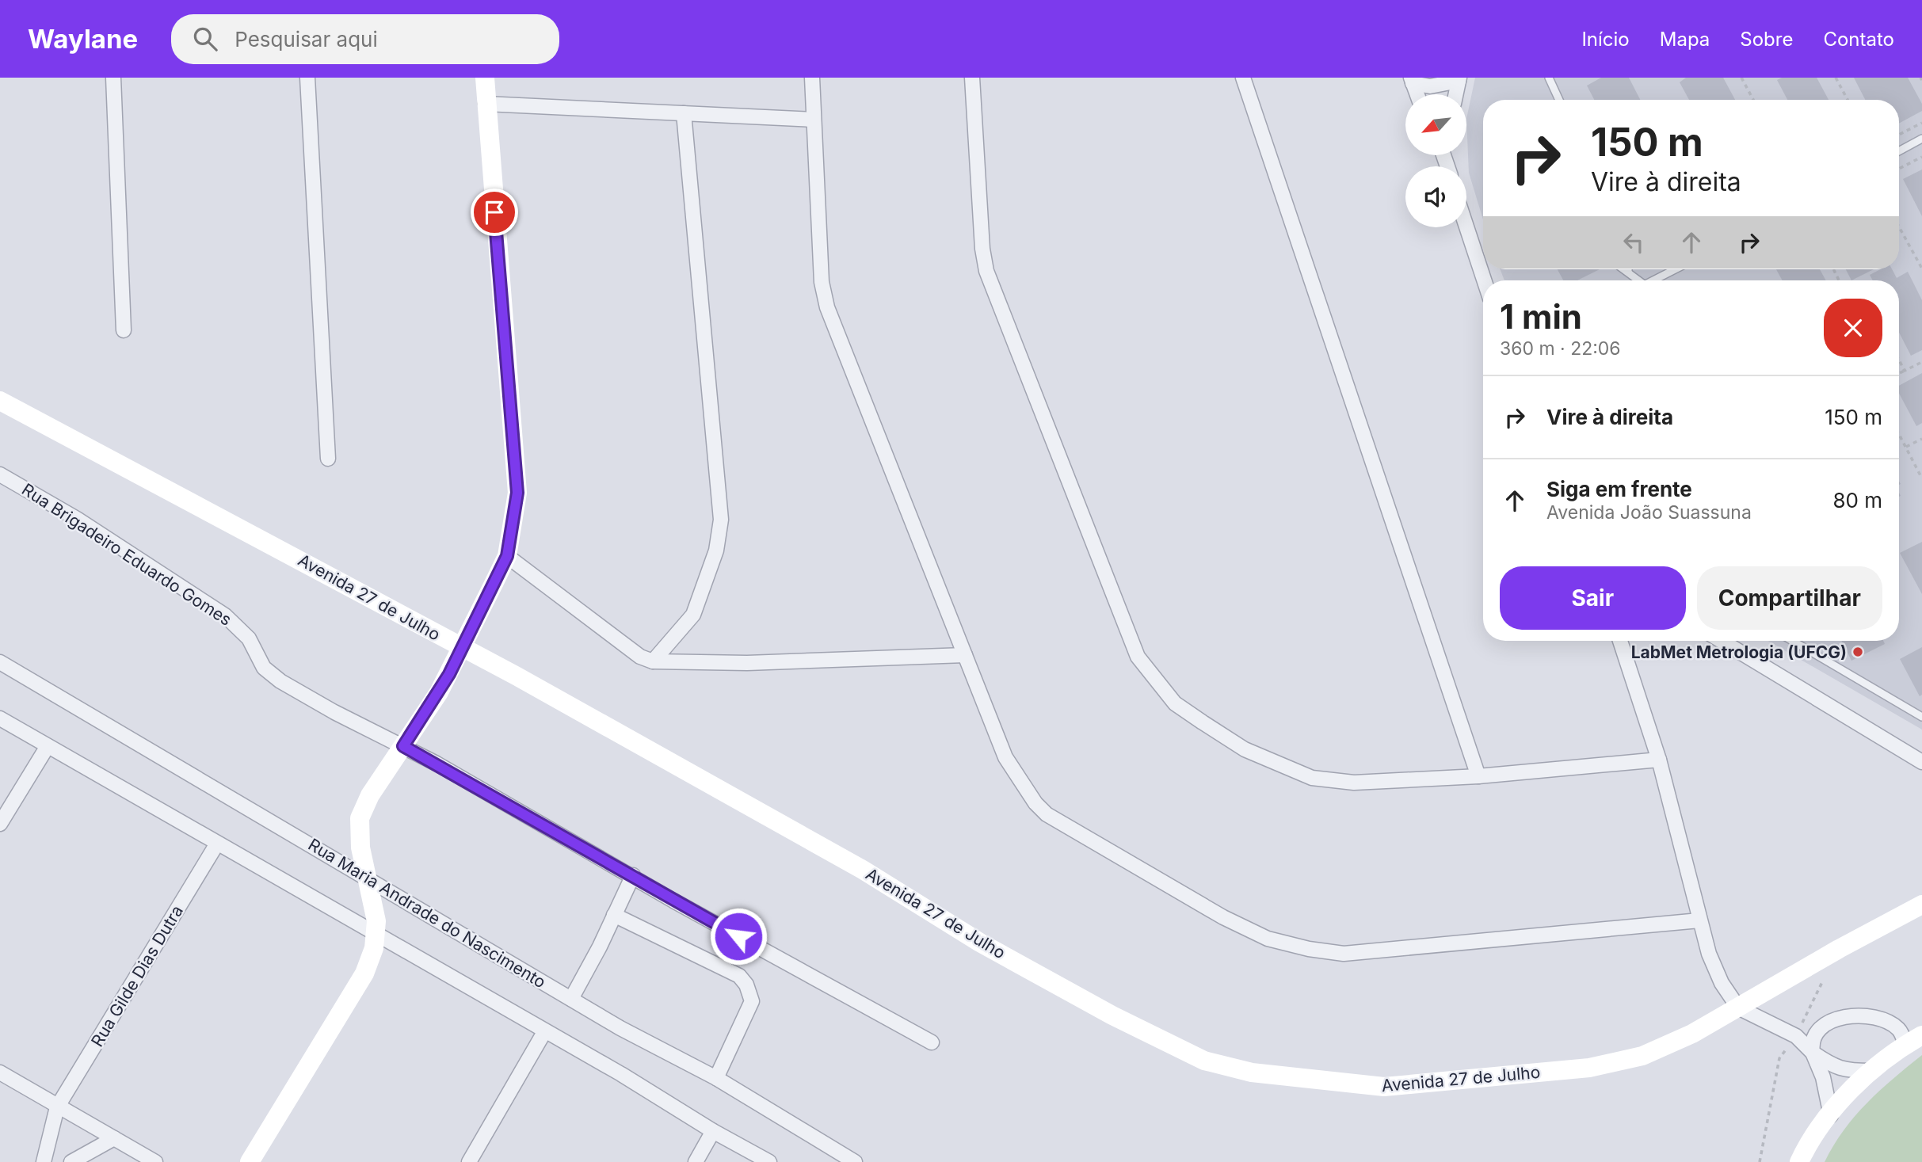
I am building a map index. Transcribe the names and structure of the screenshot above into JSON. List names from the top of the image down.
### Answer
{
  "streets": {
    "street": [
      "Rua Brigadeiro Eduardo Gomes",
      "Avenida 27 de Julho",
      "Rua Maria Andrade do Nascimento",
      "Rua Gilde Dias Dutra"
    ]
  },
  "places": ["LabMet Metrologia (UFCG)"],
  "north": "bottom left",
  "page": {
    "header": "Waylane",
    "search": "Pesquisar aqui",
    "nav": [
      "Início",
      "Mapa",
      "Sobre",
      "Contato"
    ],
    "turn": ["150 m", "Vire à direita"],
    "heading": ["1 min", "360 m · 22:06"],
    "list": [
      {
        "name": "Vire à direita",
        "value": "150 m"
      },
      {
        "name": "Siga em frente",
        "note": "Avenida João Suassuna",
        "value": "80 m"
      }
    ],
    "buttons": ["Sair", "Compartilhar"]
  }
}
